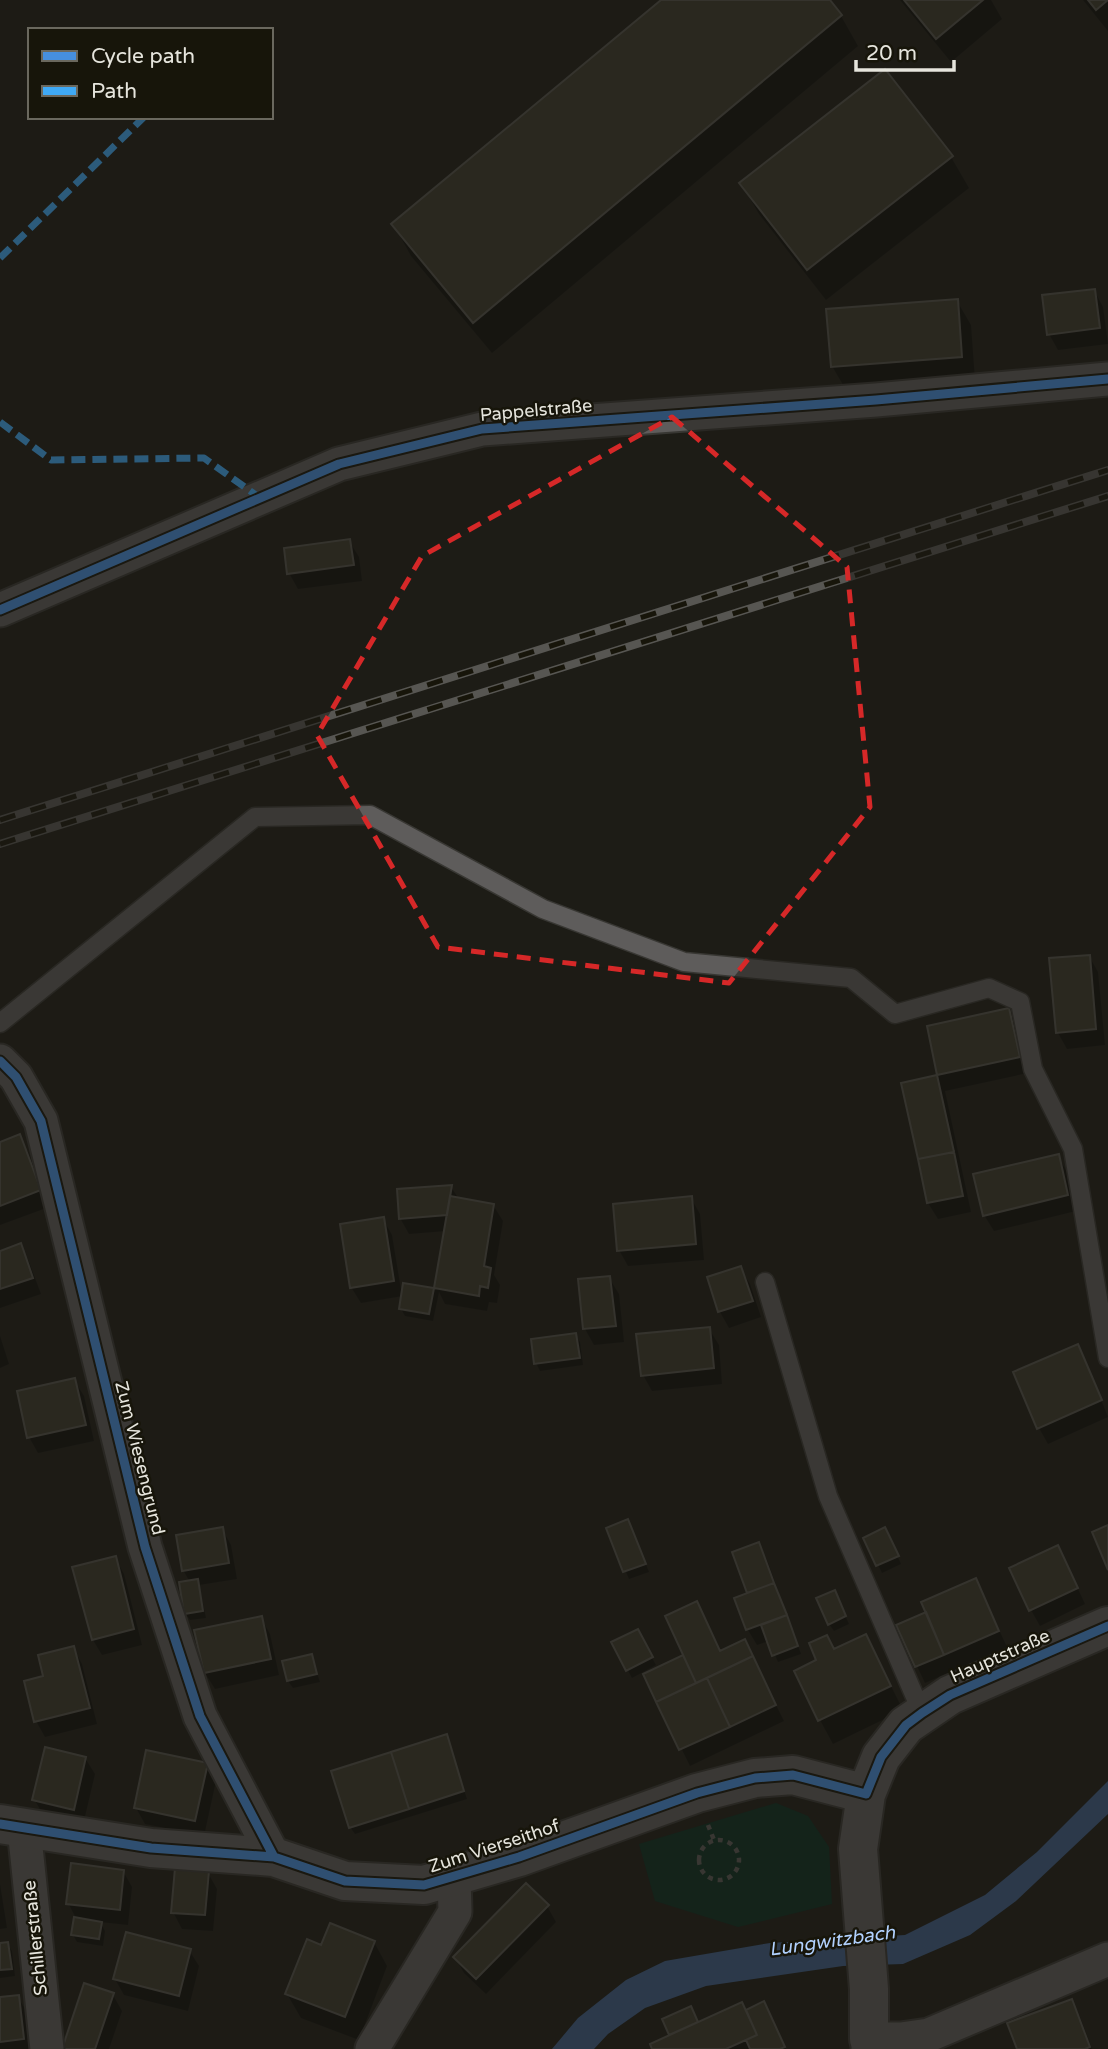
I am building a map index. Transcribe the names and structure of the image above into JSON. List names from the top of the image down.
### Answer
{
  "streets": {
    "street": [
      "Pappelstraße",
      "Zum Wiesengrund",
      "Hauptstraße",
      "Zum Vierseithof",
      "Schillerstraße"
    ]
  },
  "crossings": [
    ["Zum Wiesengrund", "Zum Vierseithof"],
    ["Hauptstraße", "Zum Vierseithof"],
    ["Zum Vierseithof", "Schillerstraße"]
  ],
  "water": ["Lungwitzbach"],
  "legend": ["Cycle path", "Path"],
  "scale_bar": "20 m"
}
